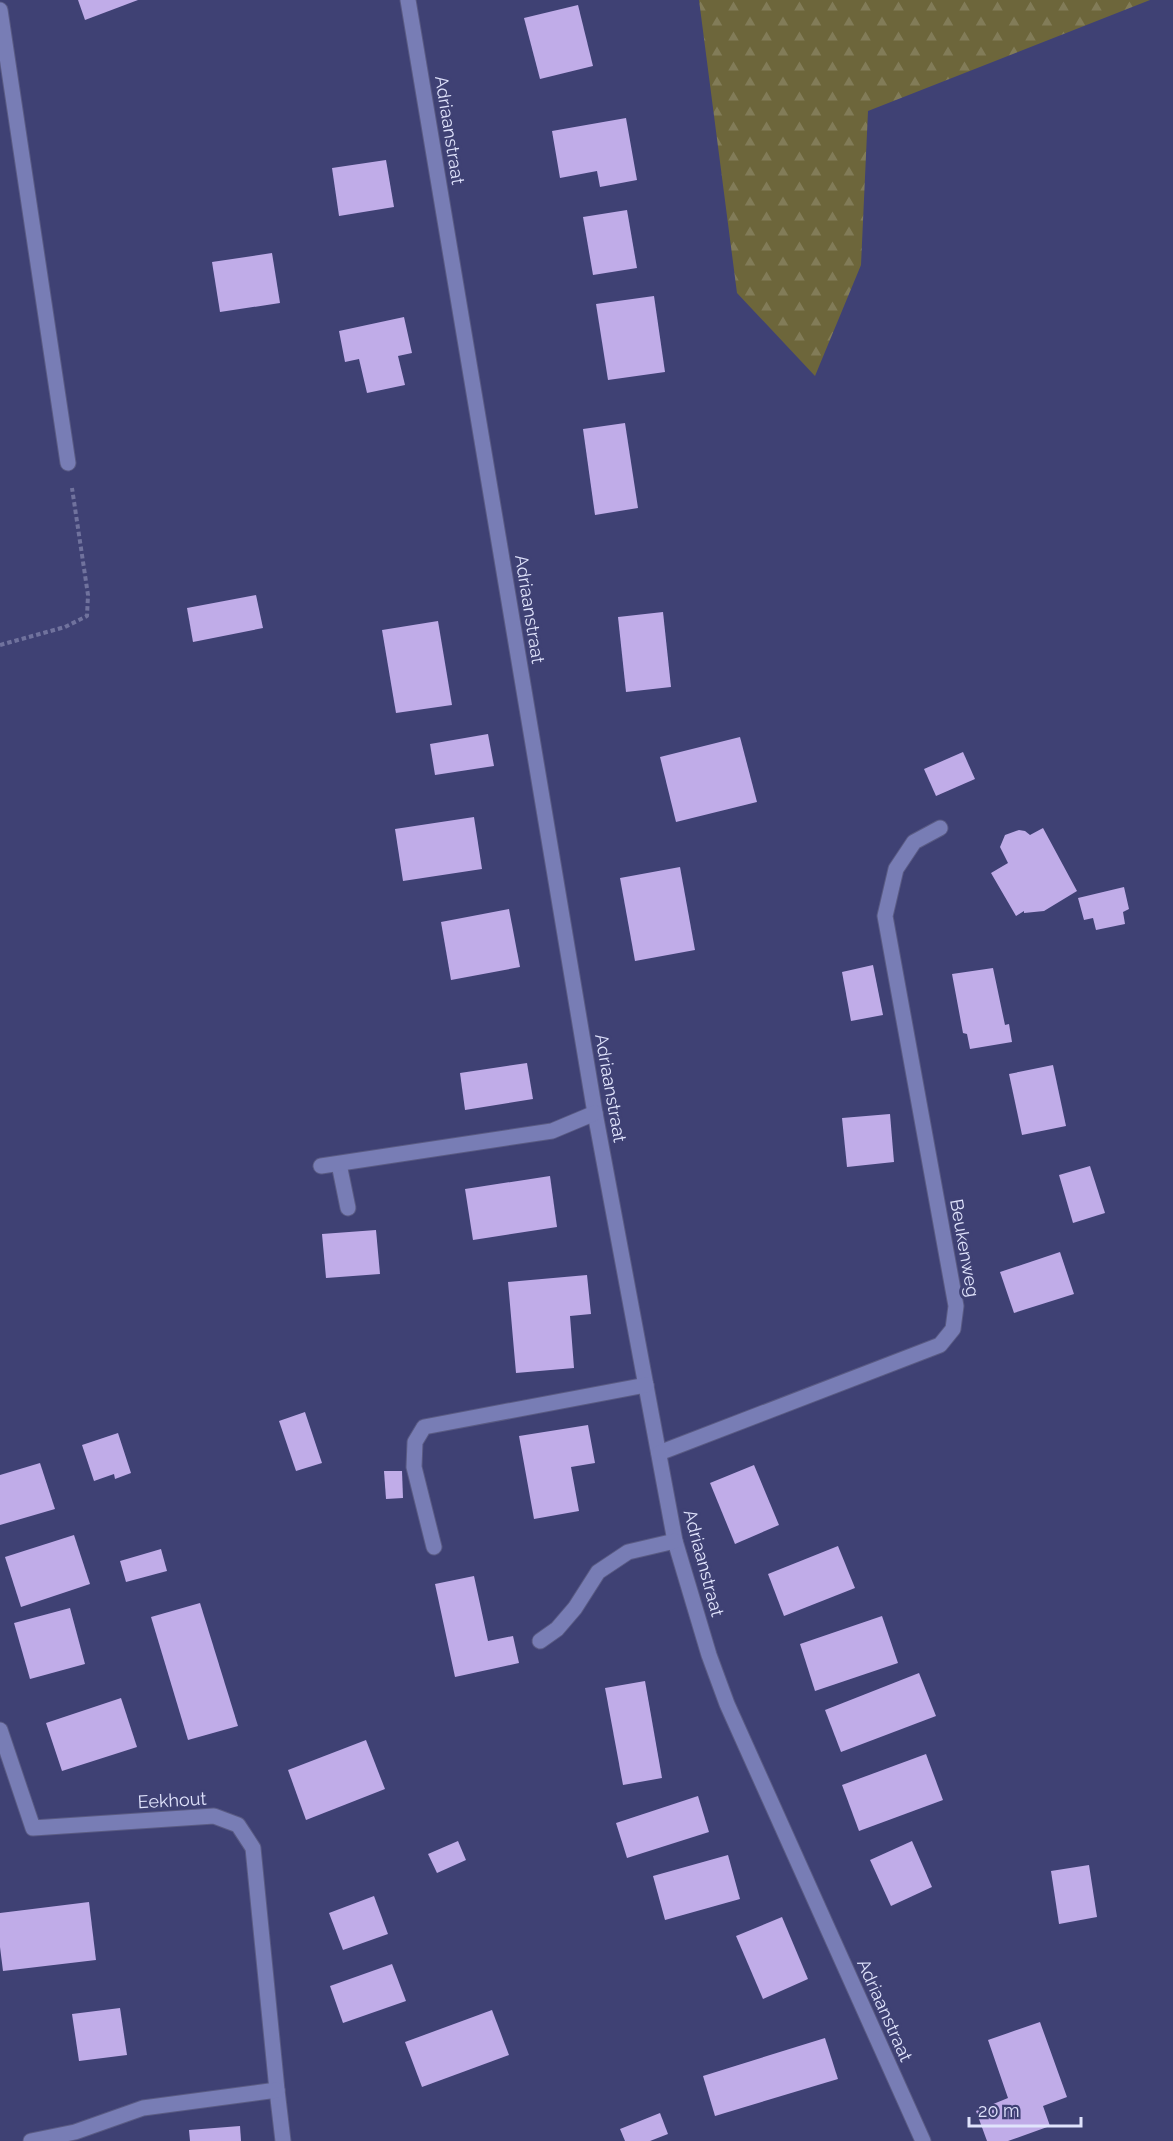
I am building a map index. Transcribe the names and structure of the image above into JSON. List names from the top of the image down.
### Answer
{
  "streets": {
    "street": ["Adriaanstraat", "Beukenweg", "Eekhout"]
  },
  "crossings": [
    ["Adriaanstraat", "Beukenweg"]
  ],
  "scale_bar": "20 m"
}
